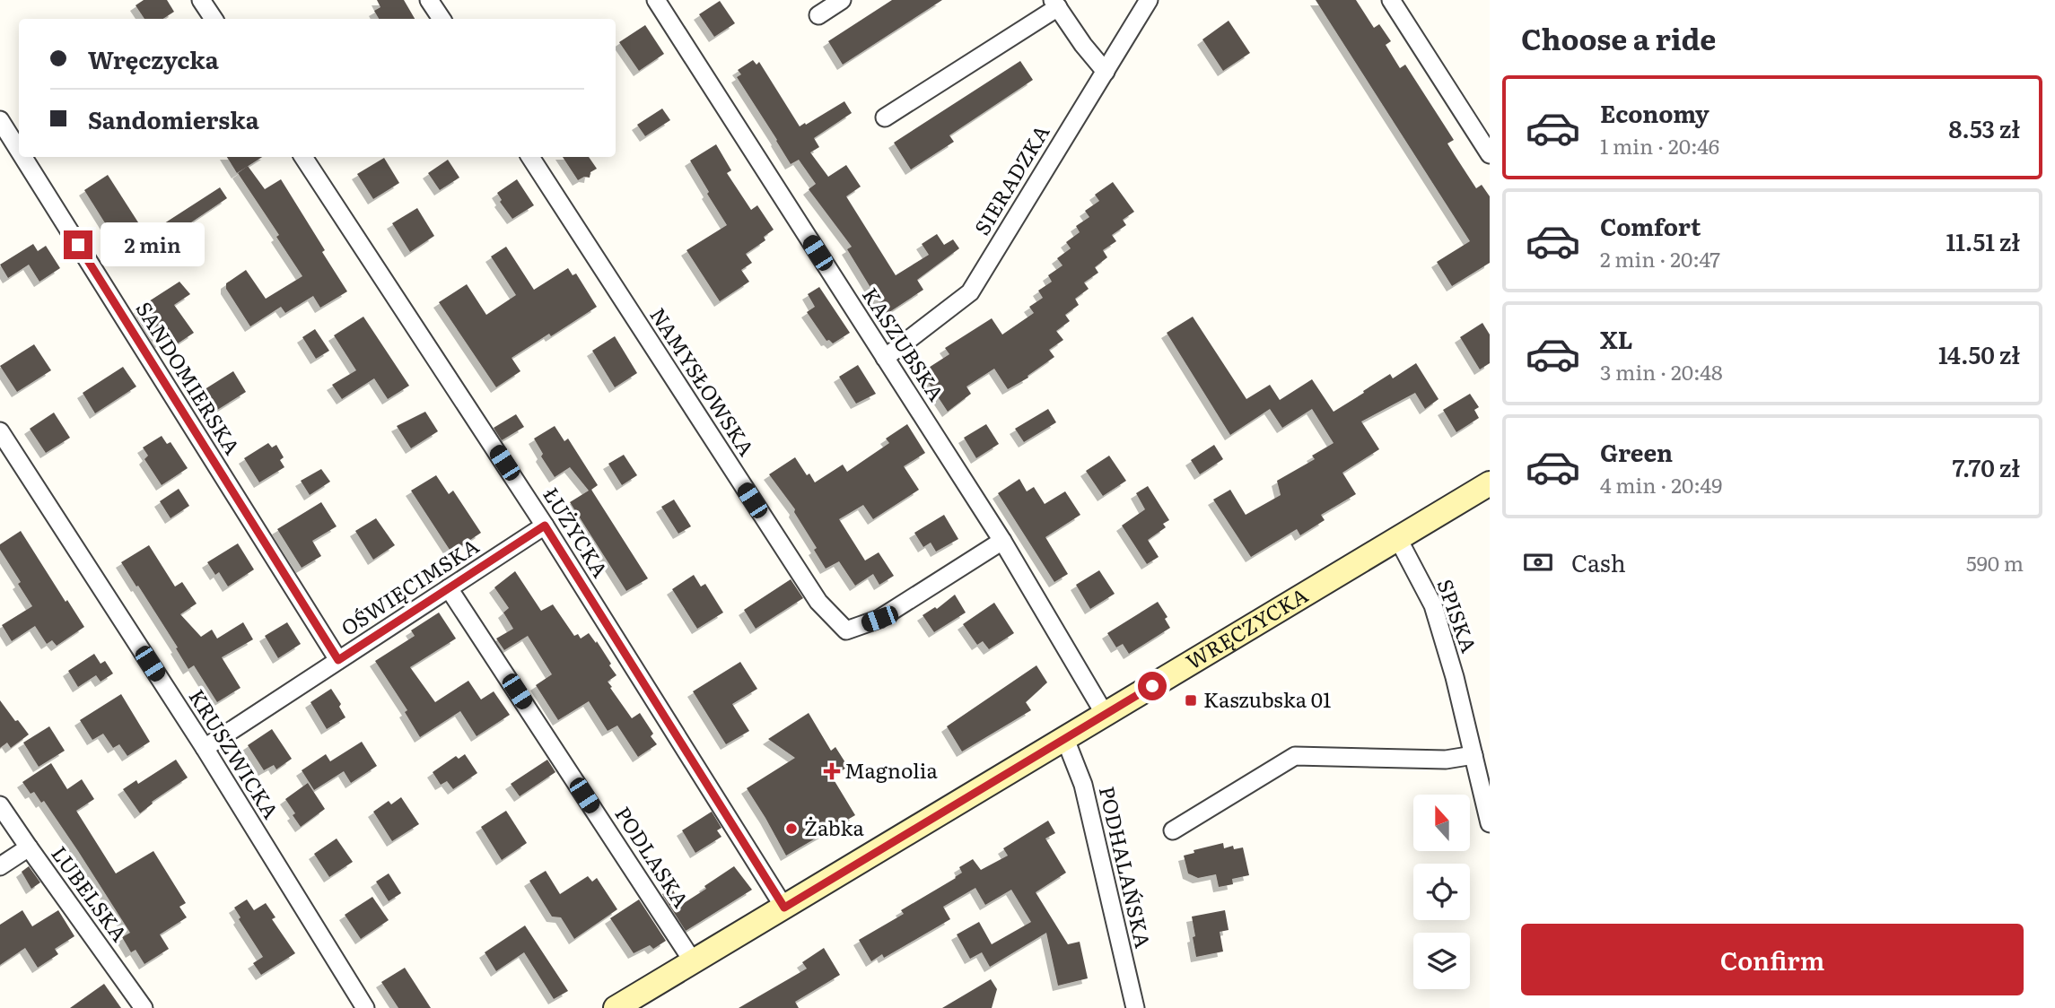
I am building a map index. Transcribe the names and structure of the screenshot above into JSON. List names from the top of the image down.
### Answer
{
  "streets": {
    "main road": ["WRĘCZYCKA"],
    "street": [
      "SIERADZKA",
      "KASZUBSKA",
      "SANDOMIERSKA",
      "NAMYSŁOWSKA",
      "ŁUŻYCKA",
      "OŚWIĘCIMSKA",
      "SPISKA",
      "KRUSZWICKA",
      "PODLASKA",
      "PODHALAŃSKA",
      "LUBELSKA"
    ]
  },
  "crossings": [
    ["SIERADZKA", "KASZUBSKA"],
    ["KASZUBSKA", "NAMYSŁOWSKA"],
    ["KASZUBSKA", "WRĘCZYCKA"],
    ["SANDOMIERSKA", "OŚWIĘCIMSKA"],
    ["ŁUŻYCKA", "OŚWIĘCIMSKA"],
    ["ŁUŻYCKA", "WRĘCZYCKA"],
    ["OŚWIĘCIMSKA", "KRUSZWICKA"],
    ["OŚWIĘCIMSKA", "PODLASKA"],
    ["SPISKA", "WRĘCZYCKA"],
    ["WRĘCZYCKA", "PODLASKA"],
    ["WRĘCZYCKA", "PODHALAŃSKA"]
  ],
  "places": {
    "transit": ["Kaszubska 01"],
    "health": ["Magnolia"],
    "other": ["Żabka"]
  },
  "north": "top",
  "page": {
    "heading": "Choose a ride",
    "banner": ["Wręczycka", "Sandomierska"],
    "list": [
      {
        "name": "Economy",
        "note": "1 min · 20:46",
        "value": "8.53 zł"
      },
      {
        "name": "Comfort",
        "note": "2 min · 20:47",
        "value": "11.51 zł"
      },
      {
        "name": "XL",
        "note": "3 min · 20:48",
        "value": "14.50 zł"
      },
      {
        "name": "Green",
        "note": "4 min · 20:49",
        "value": "7.70 zł"
      }
    ],
    "bubble": "2 min",
    "pay": ["Cash", "590 m"],
    "buttons": "Confirm"
  }
}
